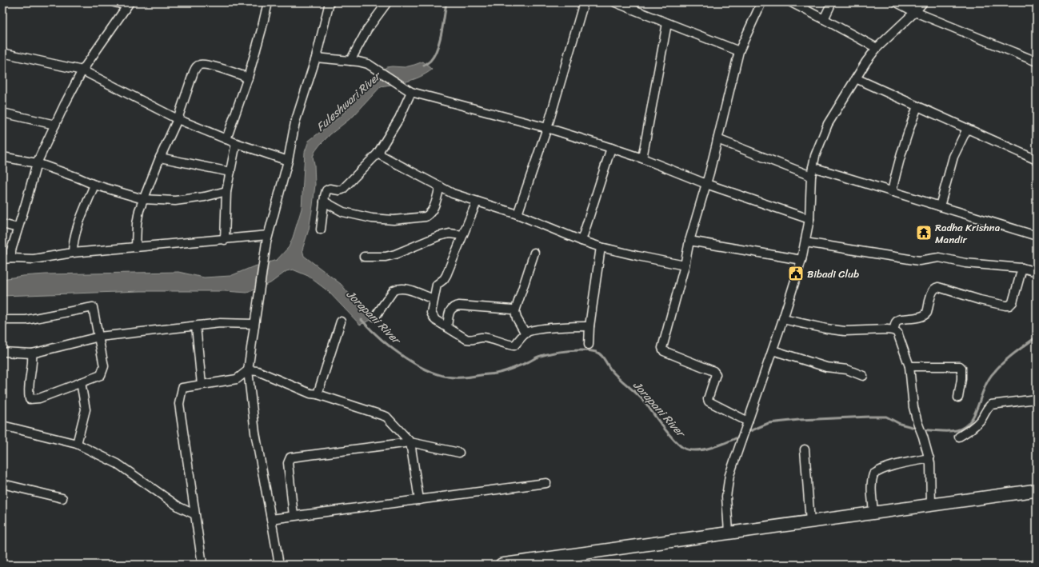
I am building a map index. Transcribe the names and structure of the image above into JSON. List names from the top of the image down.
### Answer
{
  "water": ["Fuleshwari River", "Jorapani River"],
  "places": {
    "temple": ["Radha Krishna Mandir"],
    "public building": ["Bibadi Club"]
  }
}
